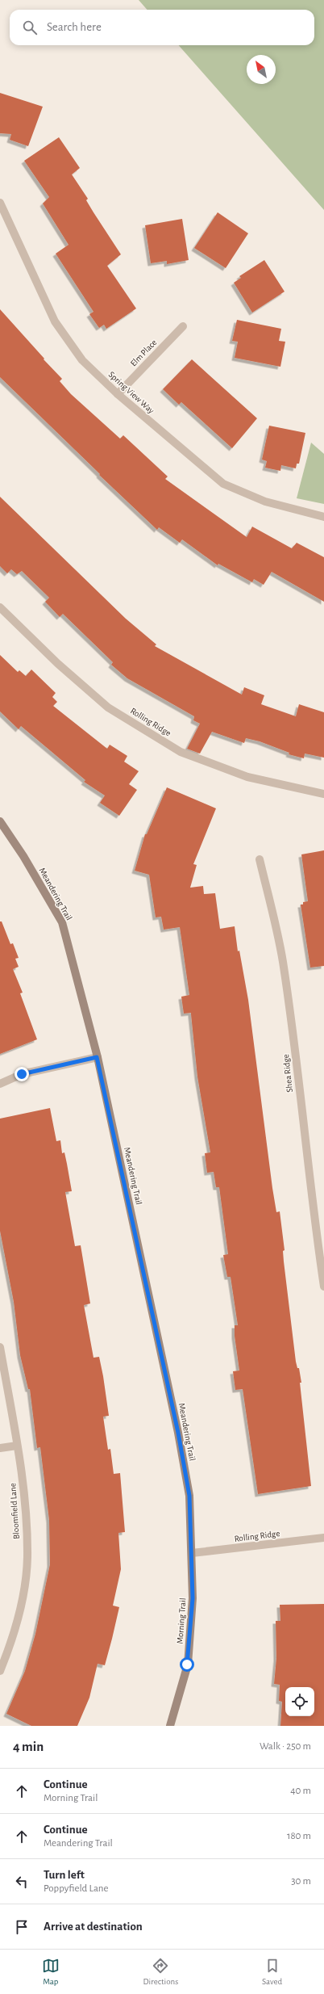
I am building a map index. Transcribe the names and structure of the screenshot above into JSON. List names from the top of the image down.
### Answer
{
  "streets": {
    "street": [
      "Elm Place",
      "Spring View Way",
      "Rolling Ridge",
      "Meandering Trail",
      "Shea Ridge",
      "Bloomfield Lane",
      "Morning Trail"
    ]
  },
  "crossings": [
    ["Elm Place", "Spring View Way"],
    ["Rolling Ridge", "Meandering Trail"],
    ["Rolling Ridge", "Morning Trail"],
    ["Meandering Trail", "Morning Trail"]
  ],
  "north": "top left",
  "page": {
    "search": "Search here",
    "heading": ["4 min", "Walk · 250 m"],
    "list": [
      ["Continue", "Morning Trail", "40 m"],
      ["Continue", "Meandering Trail", "180 m"],
      ["Turn left", "Poppyfield Lane", "30 m"],
      "Arrive at destination"
    ],
    "nav": ["Map", "Directions", "Saved"]
  }
}
